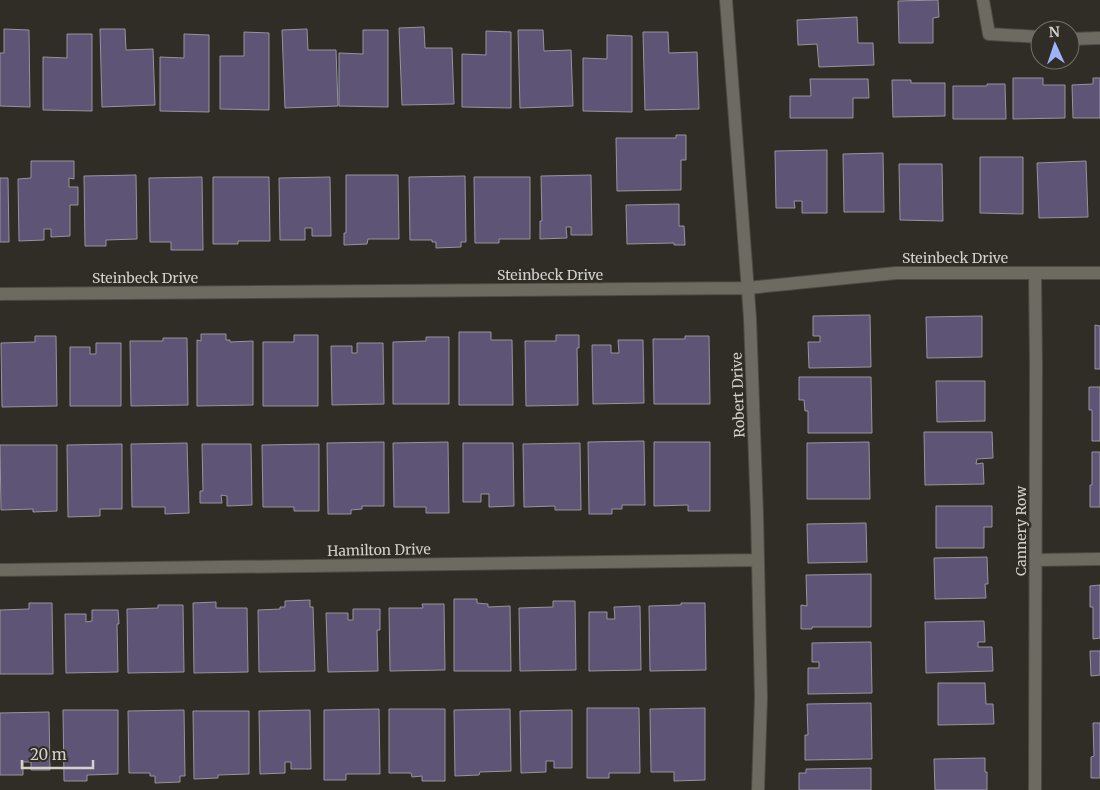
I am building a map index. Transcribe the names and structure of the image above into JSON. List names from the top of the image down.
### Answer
{
  "streets": {
    "street": [
      "Steinbeck Drive",
      "Robert Drive",
      "Cannery Row",
      "Hamilton Drive"
    ]
  },
  "crossings": [
    ["Steinbeck Drive", "Robert Drive"],
    ["Steinbeck Drive", "Cannery Row"],
    ["Robert Drive", "Hamilton Drive"]
  ],
  "scale_bar": "20 m",
  "north": "top"
}
